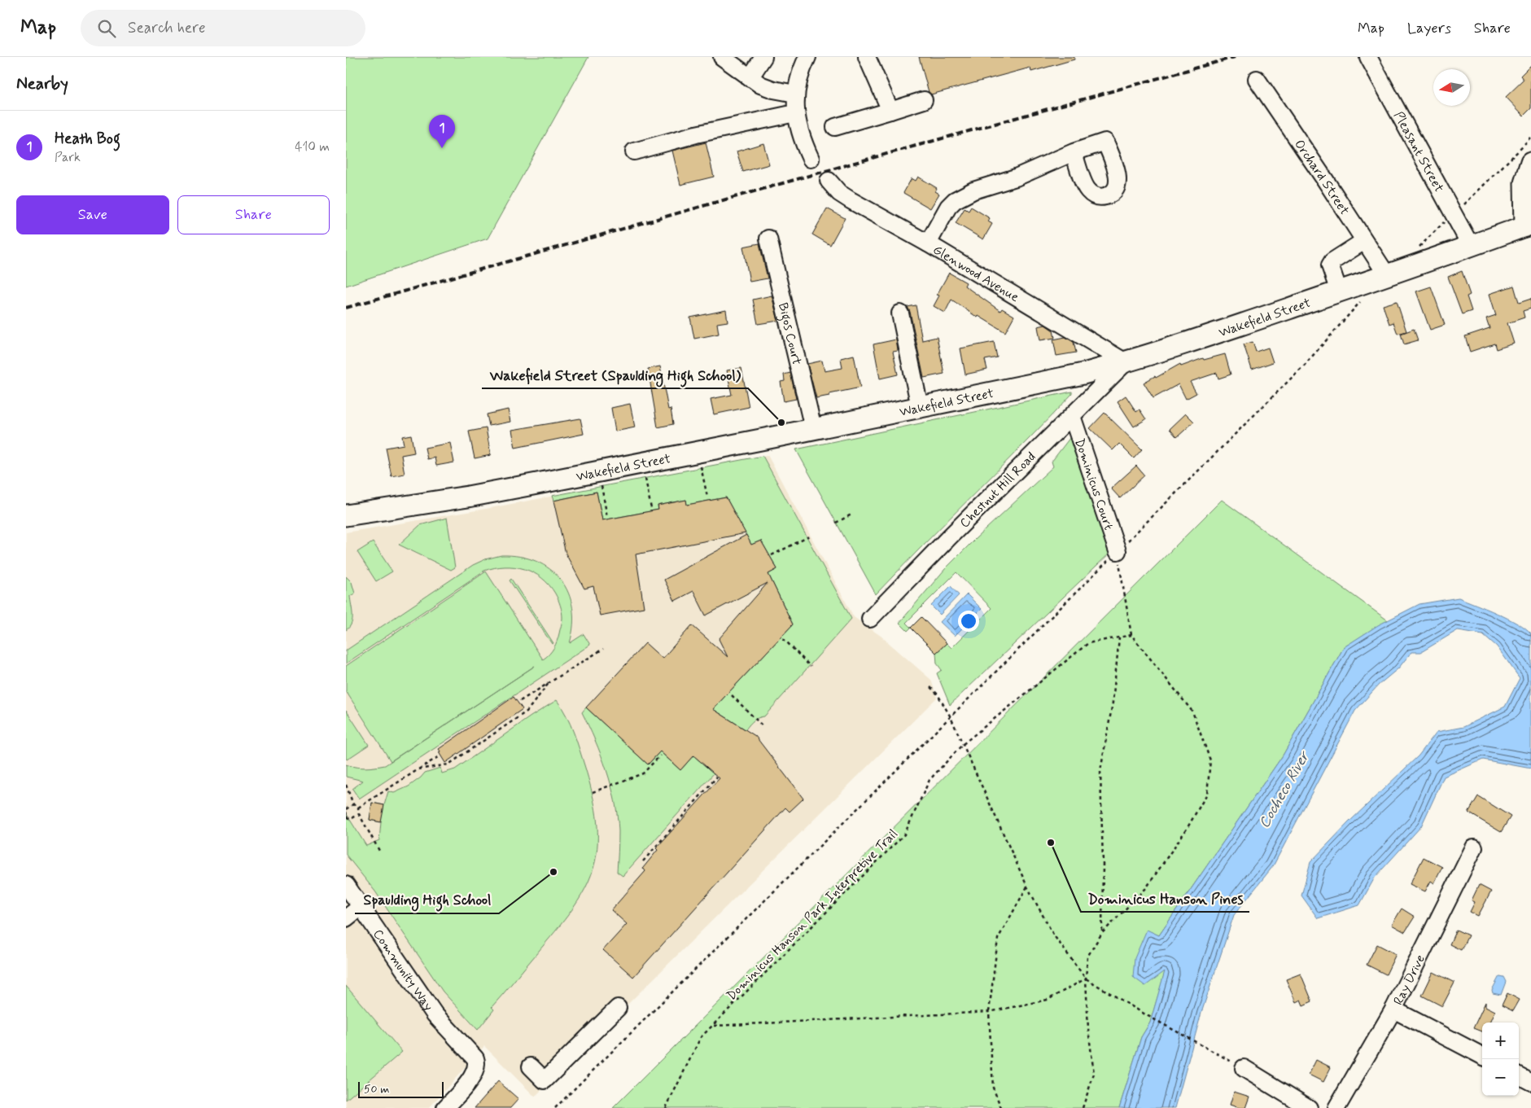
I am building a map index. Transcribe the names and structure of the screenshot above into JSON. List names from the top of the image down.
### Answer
{
  "streets": {
    "main road": ["Wakefield Street"],
    "street": [
      "Pleasant Street",
      "Orchard Street",
      "Glenwood Avenue",
      "Bigos Court",
      "Dominicus Court",
      "Chestnut Hill Road",
      "Community Way",
      "Ray Drive"
    ],
    "path": ["Dominicus Hanson Park Interpretive Trail"]
  },
  "crossings": [
    ["Pleasant Street", "Wakefield Street"],
    ["Orchard Street", "Wakefield Street"],
    ["Glenwood Avenue", "Wakefield Street"],
    ["Glenwood Avenue", "Chestnut Hill Road"],
    ["Wakefield Street", "Bigos Court"],
    ["Wakefield Street", "Chestnut Hill Road"],
    ["Dominicus Court", "Chestnut Hill Road"]
  ],
  "water": ["Cocheco River"],
  "places": ["Wakefield Street (Spaulding High School)", "Dominicus Hanson Pines", "Spaulding High School"],
  "scale_bar": "50 m",
  "north": "left",
  "page": {
    "header": "Map",
    "search": "Search here",
    "nav": ["Map", "Layers", "Share"],
    "heading": "Nearby",
    "list": [
      {
        "mark": "1",
        "name": "Heath Bog",
        "note": "Park",
        "value": "410 m"
      }
    ],
    "pins": "1",
    "buttons": ["Save", "Share"],
    "map_buttons": ["+", "−"],
    "scale": "50 m"
  }
}
